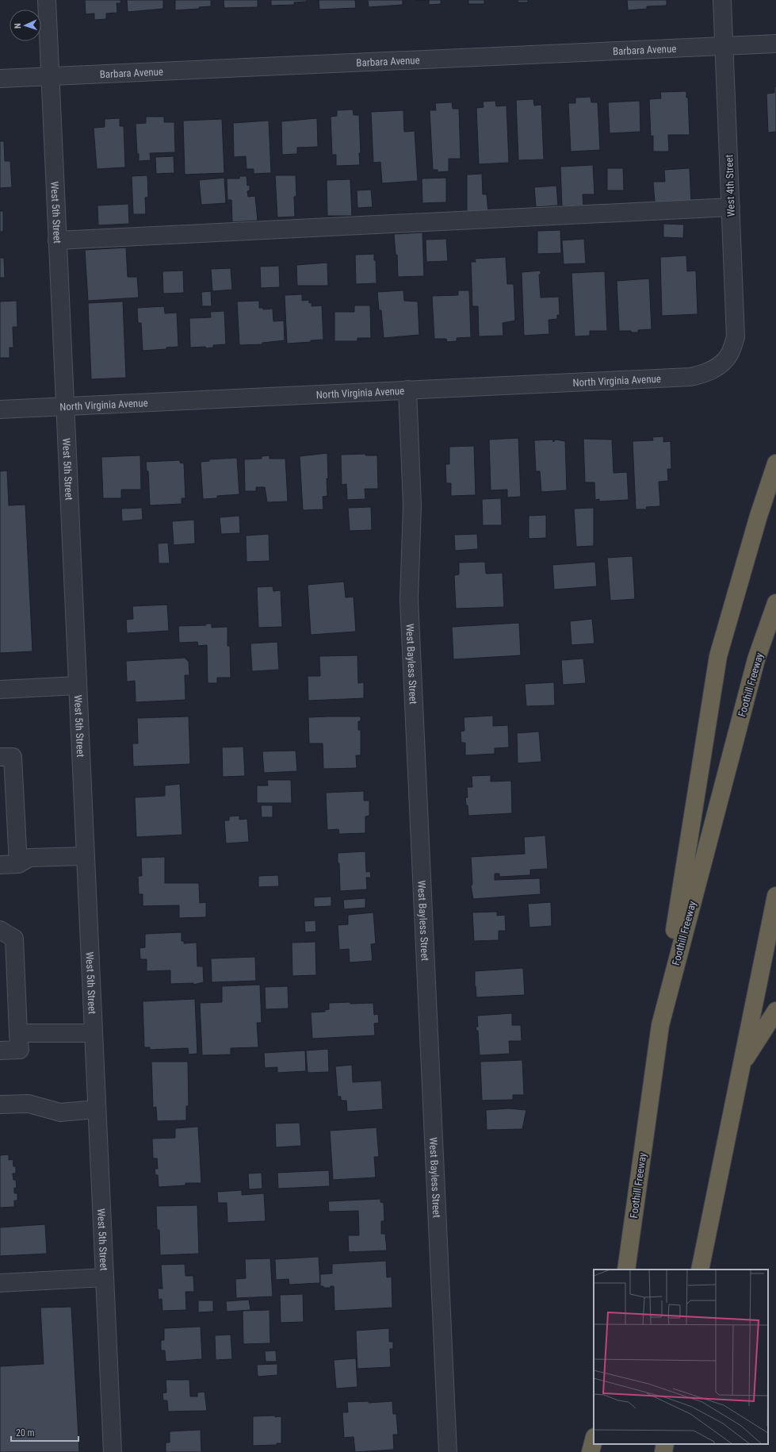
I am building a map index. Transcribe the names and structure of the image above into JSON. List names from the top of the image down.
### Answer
{
  "streets": {
    "highway": ["Foothill Freeway"],
    "street": [
      "Barbara Avenue",
      "West 4th Street",
      "West 5th Street",
      "North Virginia Avenue",
      "West Bayless Street"
    ]
  },
  "crossings": [
    ["Barbara Avenue", "West 4th Street"],
    ["Barbara Avenue", "West 5th Street"],
    ["West 4th Street", "North Virginia Avenue"],
    ["West 5th Street", "North Virginia Avenue"],
    ["North Virginia Avenue", "West Bayless Street"]
  ],
  "scale_bar": "20 m",
  "north": "left"
}
